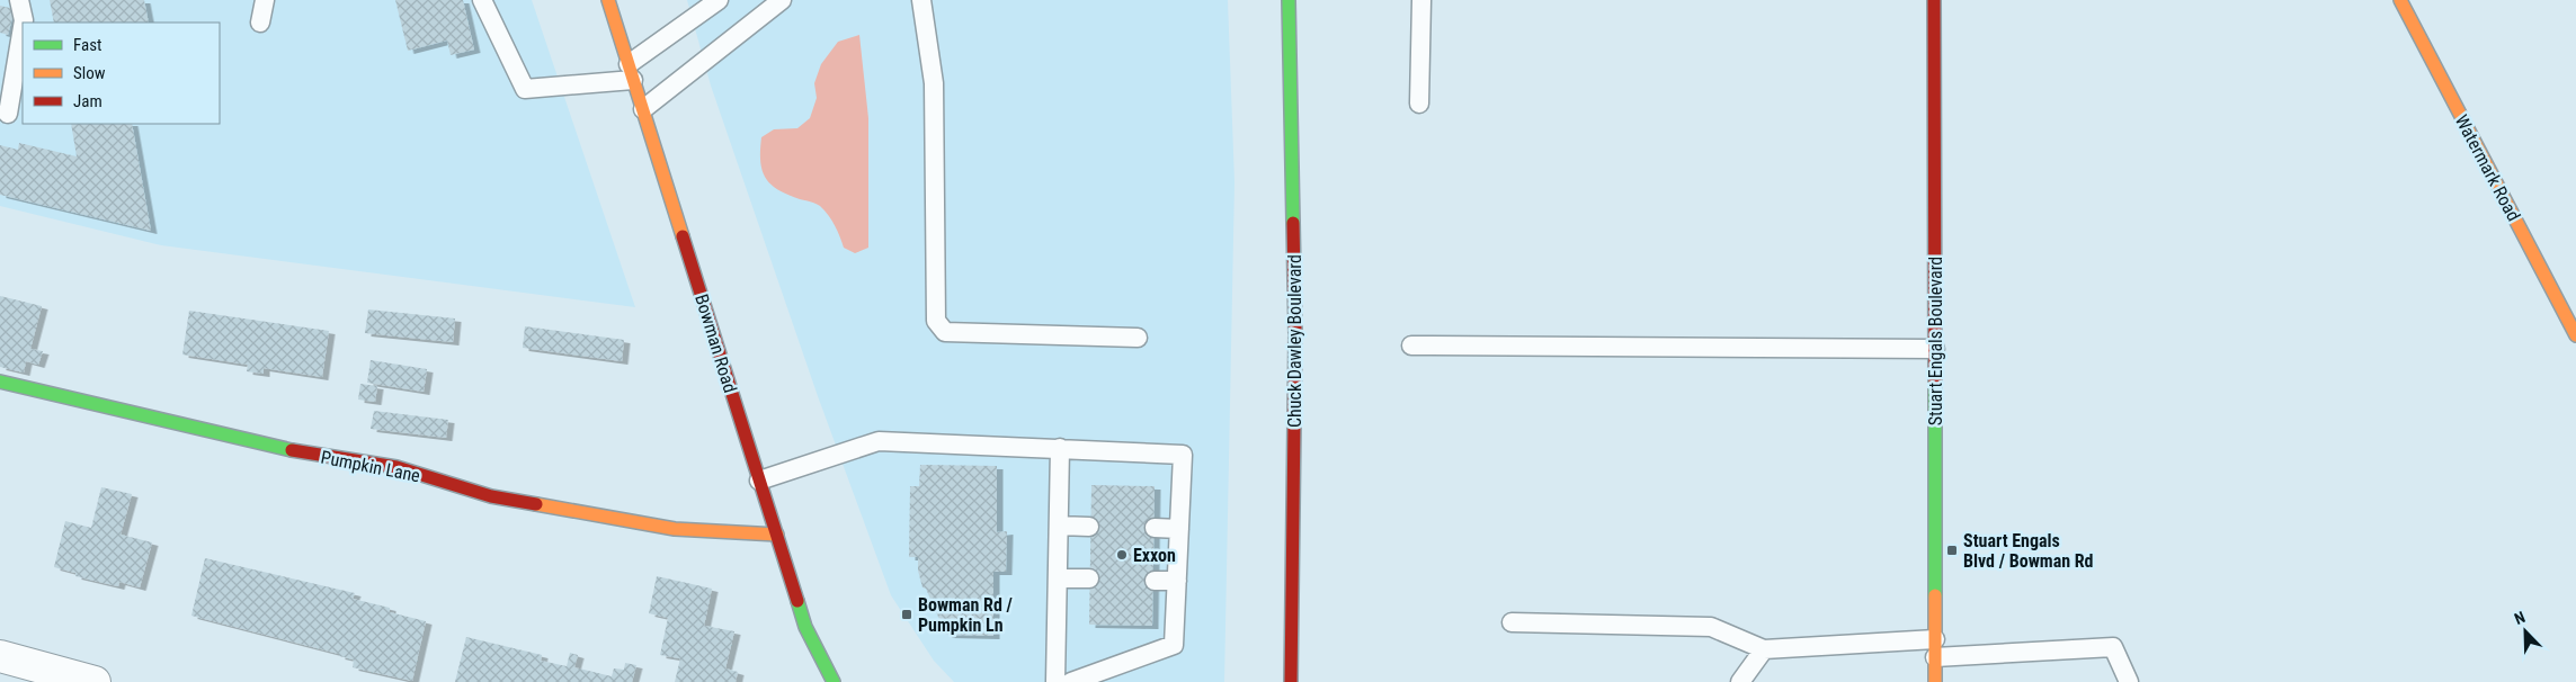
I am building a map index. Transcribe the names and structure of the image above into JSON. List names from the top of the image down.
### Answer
{
  "streets": {
    "street": [
      "Watermark Road",
      "Chuck Dawley Boulevard",
      "Stuart Engals Boulevard",
      "Bowman Road",
      "Pumpkin Lane"
    ]
  },
  "crossings": [
    ["Bowman Road", "Pumpkin Lane"]
  ],
  "places": {
    "transit": ["Stuart Engals Blvd / Bowman Rd", "Bowman Rd / Pumpkin Ln"],
    "other": ["Exxon"]
  },
  "legend": ["Fast", "Slow", "Jam"],
  "north": "top left"
}
